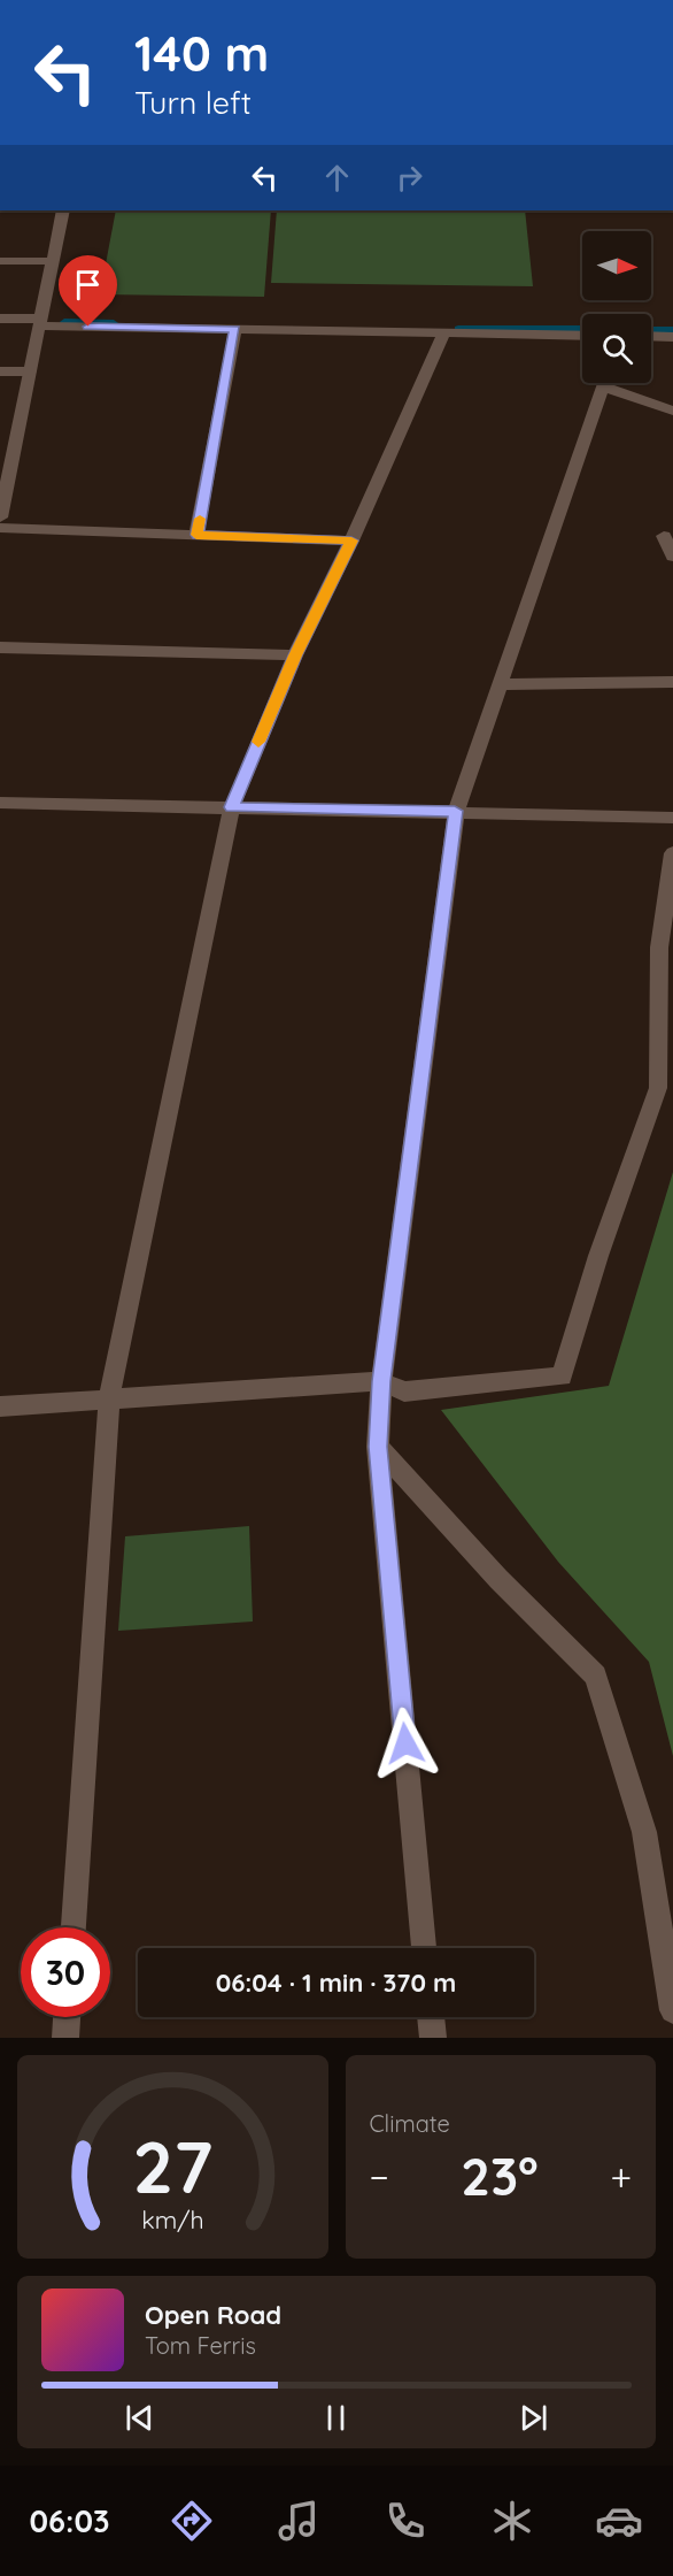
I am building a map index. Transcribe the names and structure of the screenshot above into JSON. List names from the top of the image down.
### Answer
{
  "north": "right",
  "page": {
    "turn": ["140 m", "Turn left"],
    "limit": "30",
    "trip": "06:04 · 1 min · 370 m",
    "tile": "Climate",
    "heat": ["−", "23°", "+"],
    "song": ["Open Road", "Tom Ferris"],
    "tabs": "06:03",
    "gauge": ["27", "km/h"]
  }
}
